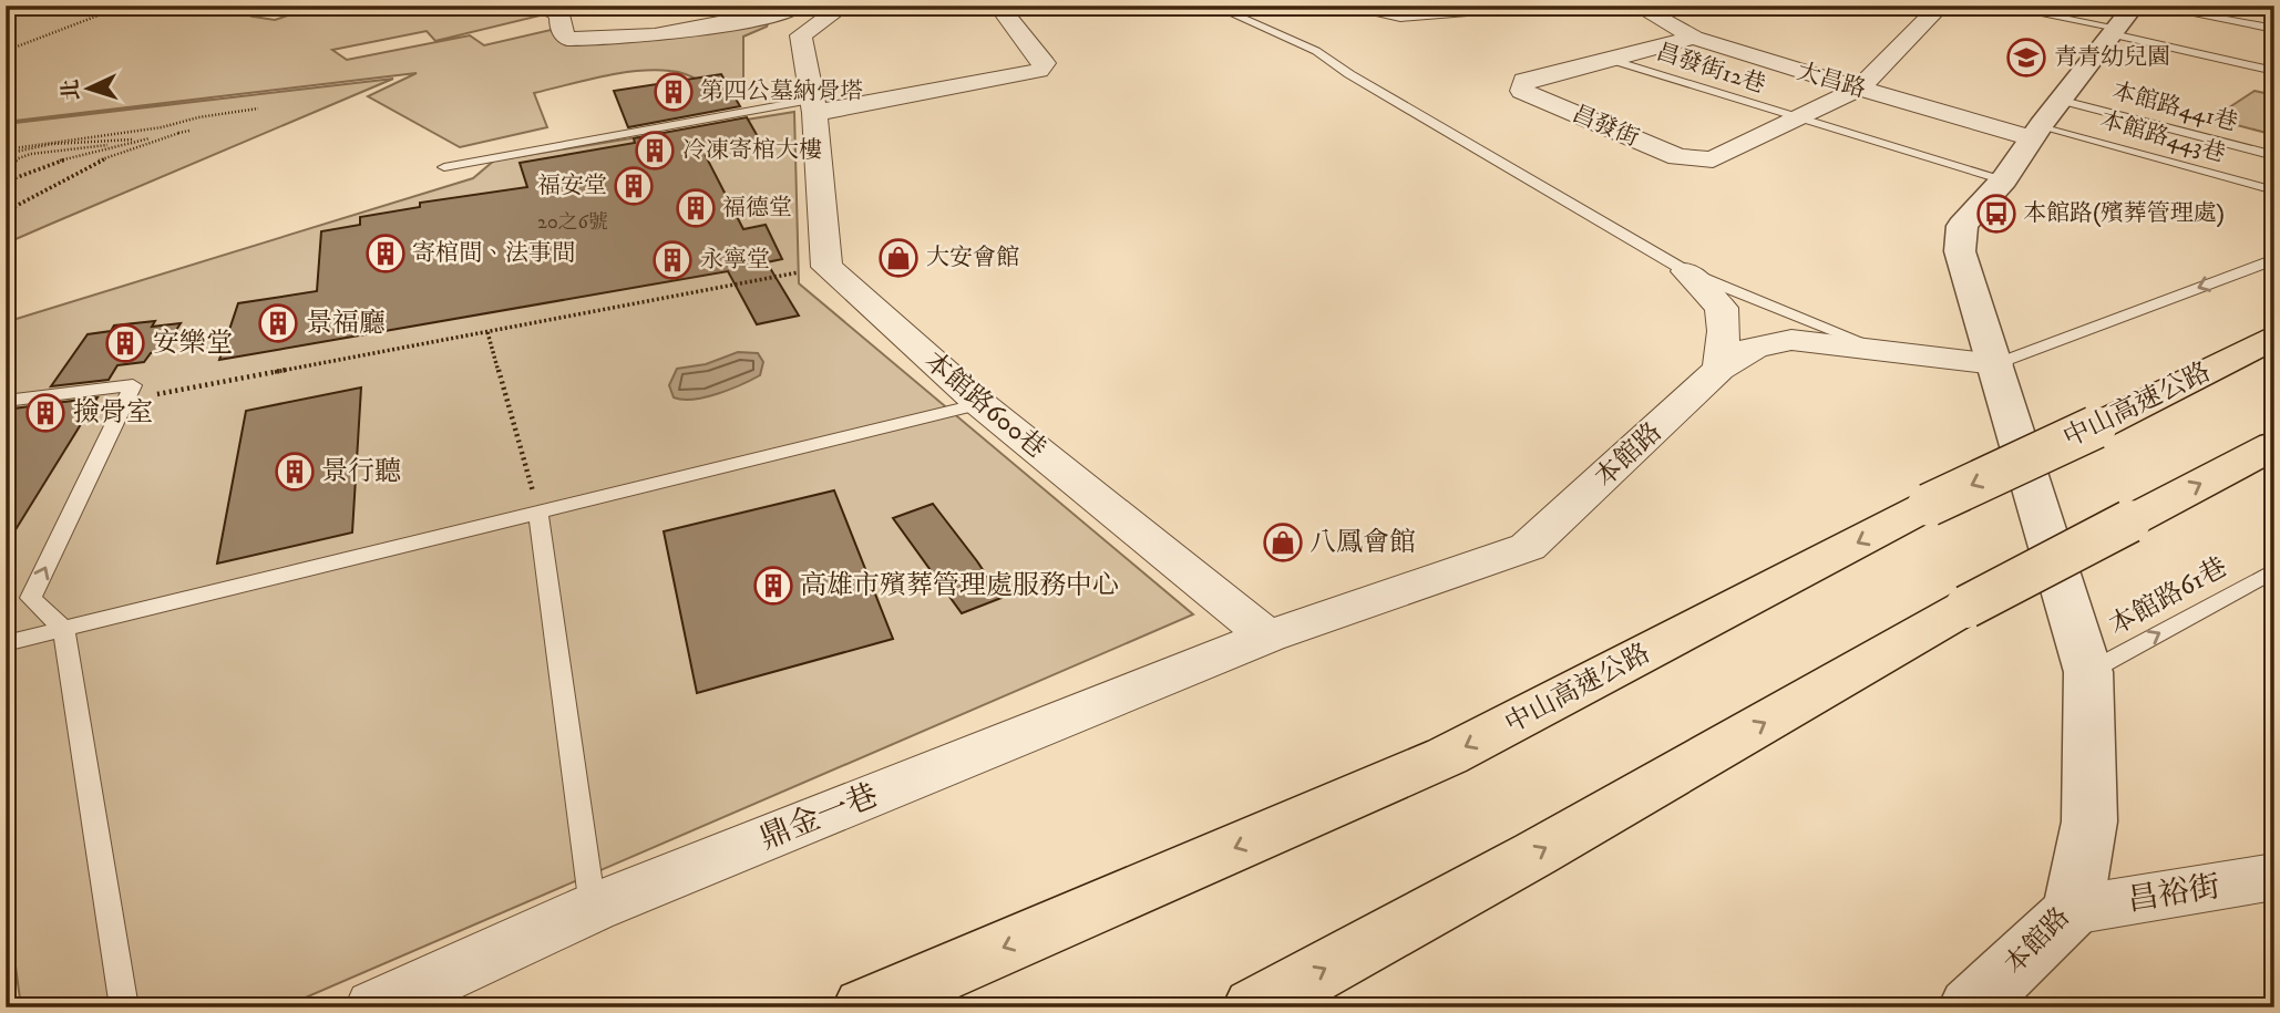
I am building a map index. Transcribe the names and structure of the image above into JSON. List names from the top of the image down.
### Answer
{
  "streets": {
    "highway": ["中山高速公路"],
    "street": [
      "大昌路",
      "昌發街",
      "本館路600巷",
      "本館路",
      "鼎金一巷",
      "昌裕街"
    ],
    "lane": [
      "昌發街12巷",
      "本館路441巷",
      "本館路443巷",
      "本館路61巷"
    ]
  },
  "crossings": [
    ["昌發街12巷", "昌發街"],
    ["昌發街12巷", "本館路"],
    ["大昌路", "本館路441巷"],
    ["大昌路", "昌發街"],
    ["大昌路", "本館路443巷"],
    ["大昌路", "本館路"],
    ["本館路441巷", "本館路443巷"],
    ["本館路441巷", "本館路"],
    ["本館路443巷", "本館路"],
    ["本館路600巷", "本館路"],
    ["本館路600巷", "鼎金一巷"],
    ["本館路", "本館路61巷"],
    ["本館路", "鼎金一巷"],
    ["本館路", "昌裕街"]
  ],
  "one_way": ["本館路61巷"],
  "places": {
    "school or university": ["青青幼兒園"],
    "building": [
      "第四公墓納骨塔",
      "冷凍寄棺大樓",
      "福安堂",
      "福德堂",
      "寄棺間、法事間",
      "永寧堂",
      "景福廳",
      "安樂堂",
      "撿骨室",
      "景行聽",
      "高雄市殯葬管理處服務中心"
    ],
    "bus stop": ["本館路(殯葬管理處)"],
    "shop": ["大安會館", "八鳳會館"]
  },
  "house_numbers": ["20之6號"],
  "north": "left"
}
